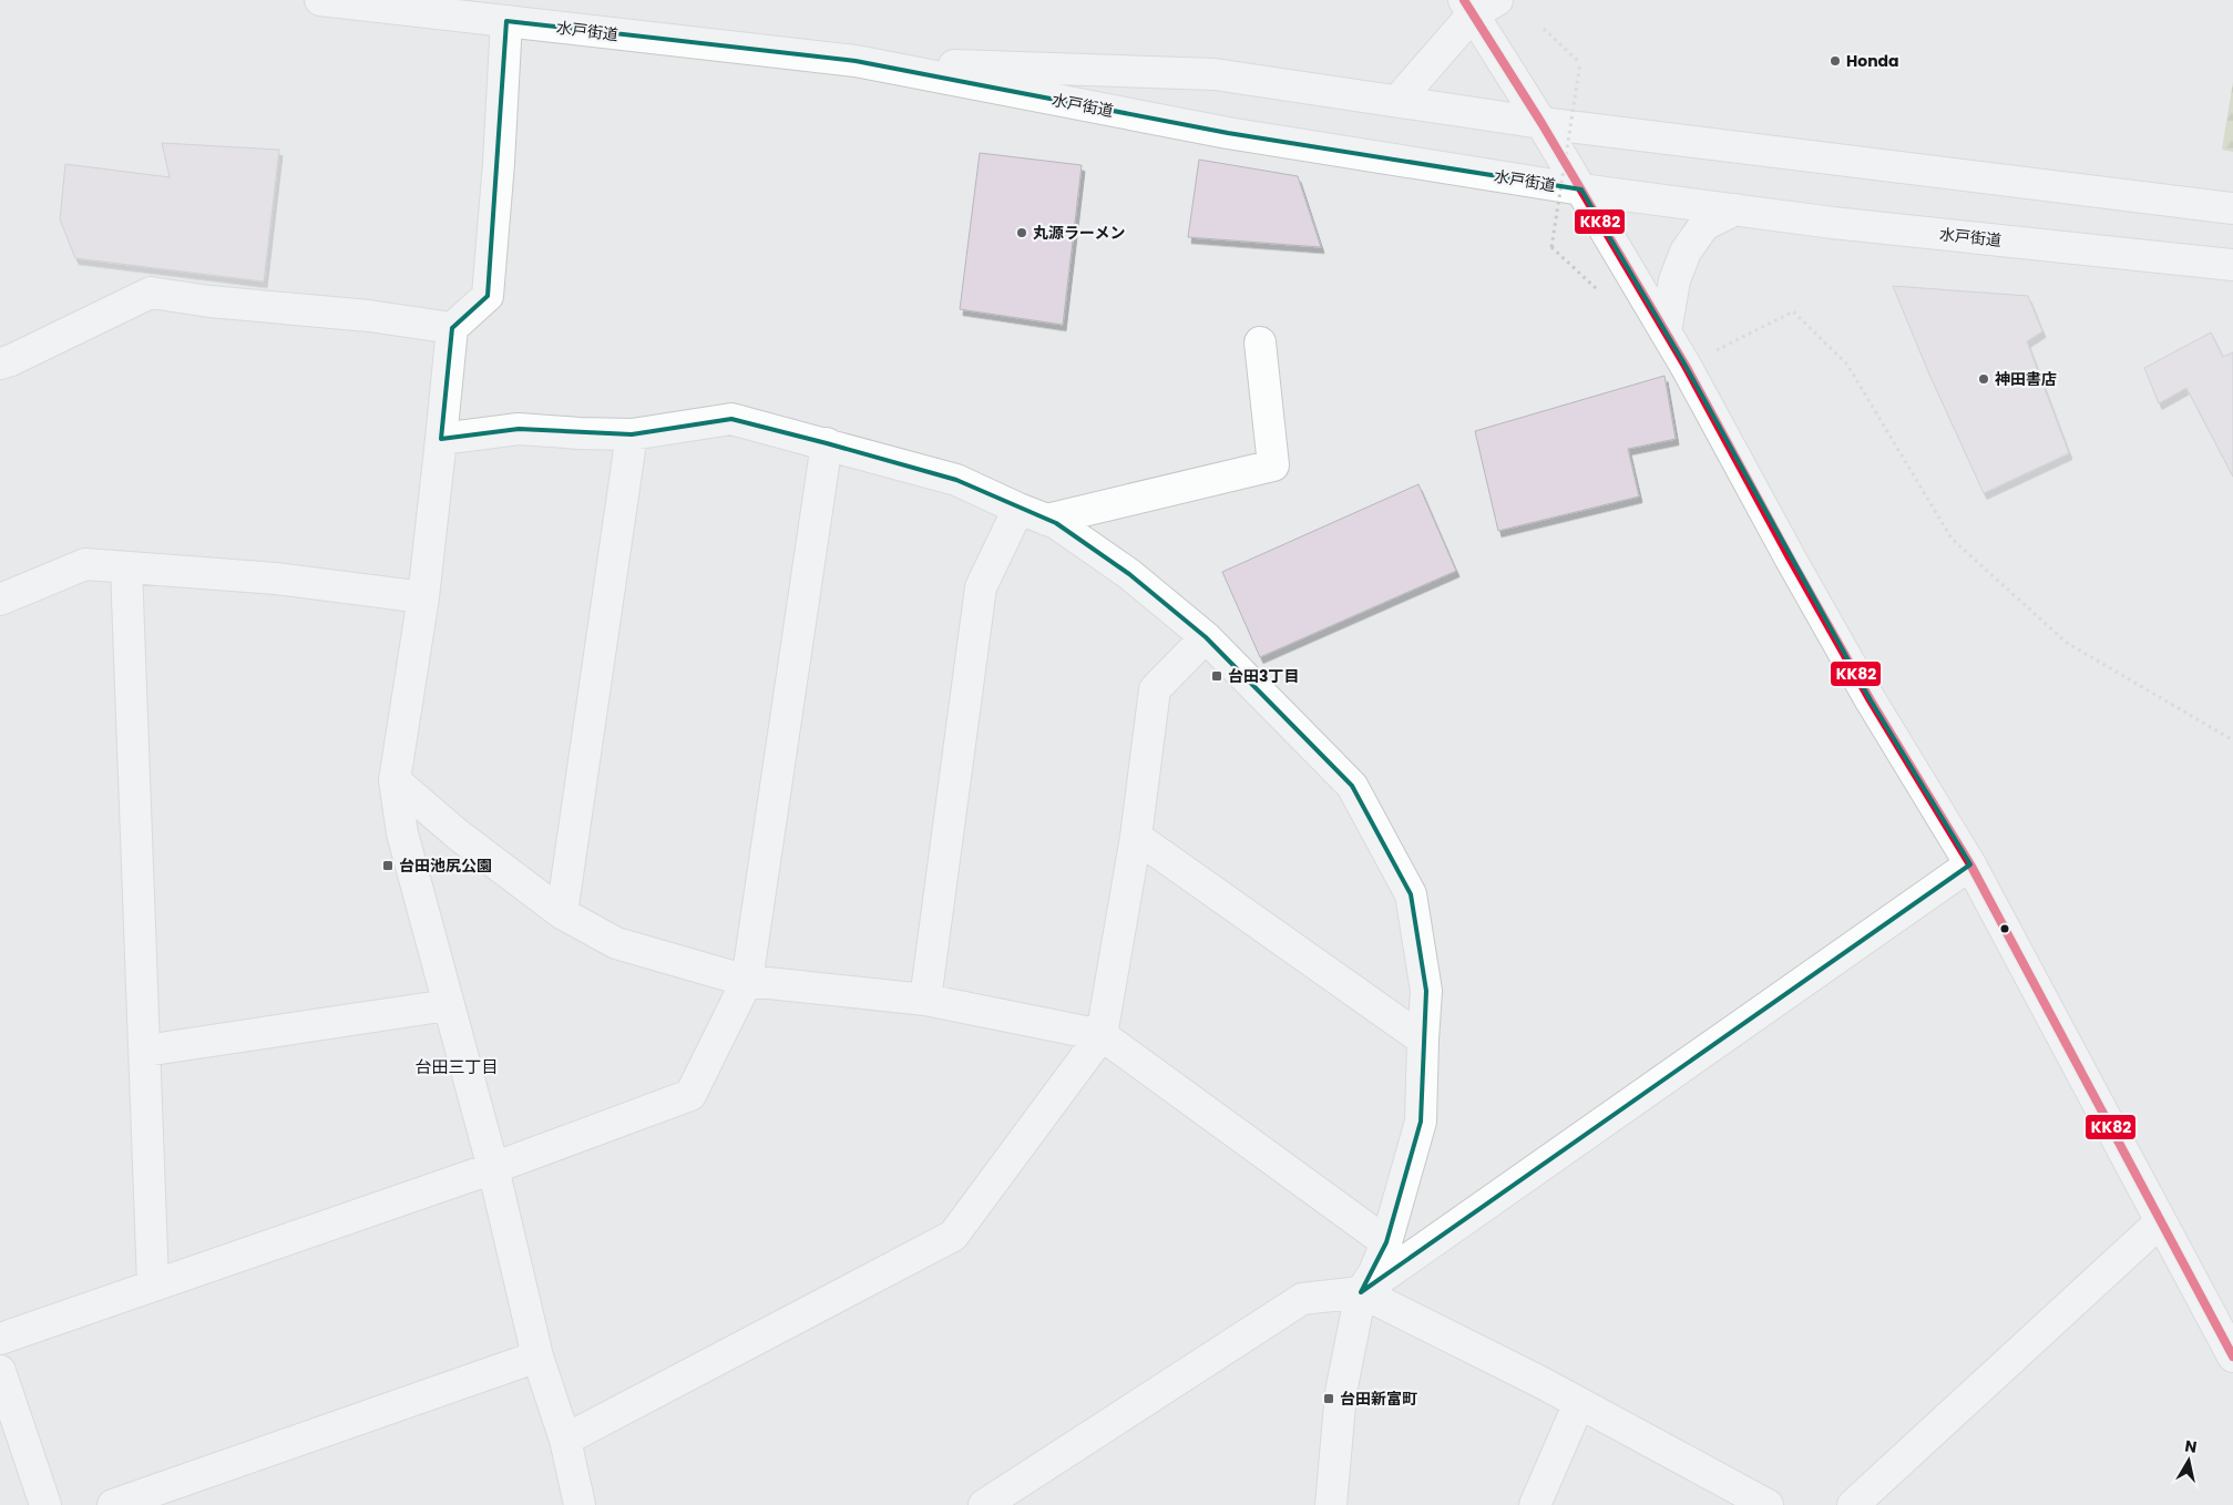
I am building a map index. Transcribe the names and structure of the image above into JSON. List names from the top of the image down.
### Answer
{
  "streets": {
    "main road": ["水戸街道"]
  },
  "districts": ["台田三丁目"],
  "places": {
    "other": ["Honda", "丸源ラーメン", "神田書店"],
    "transit": ["台田3丁目", "台田池尻公園", "台田新富町"]
  },
  "lines": ["transit line KK82"],
  "north": "top"
}
